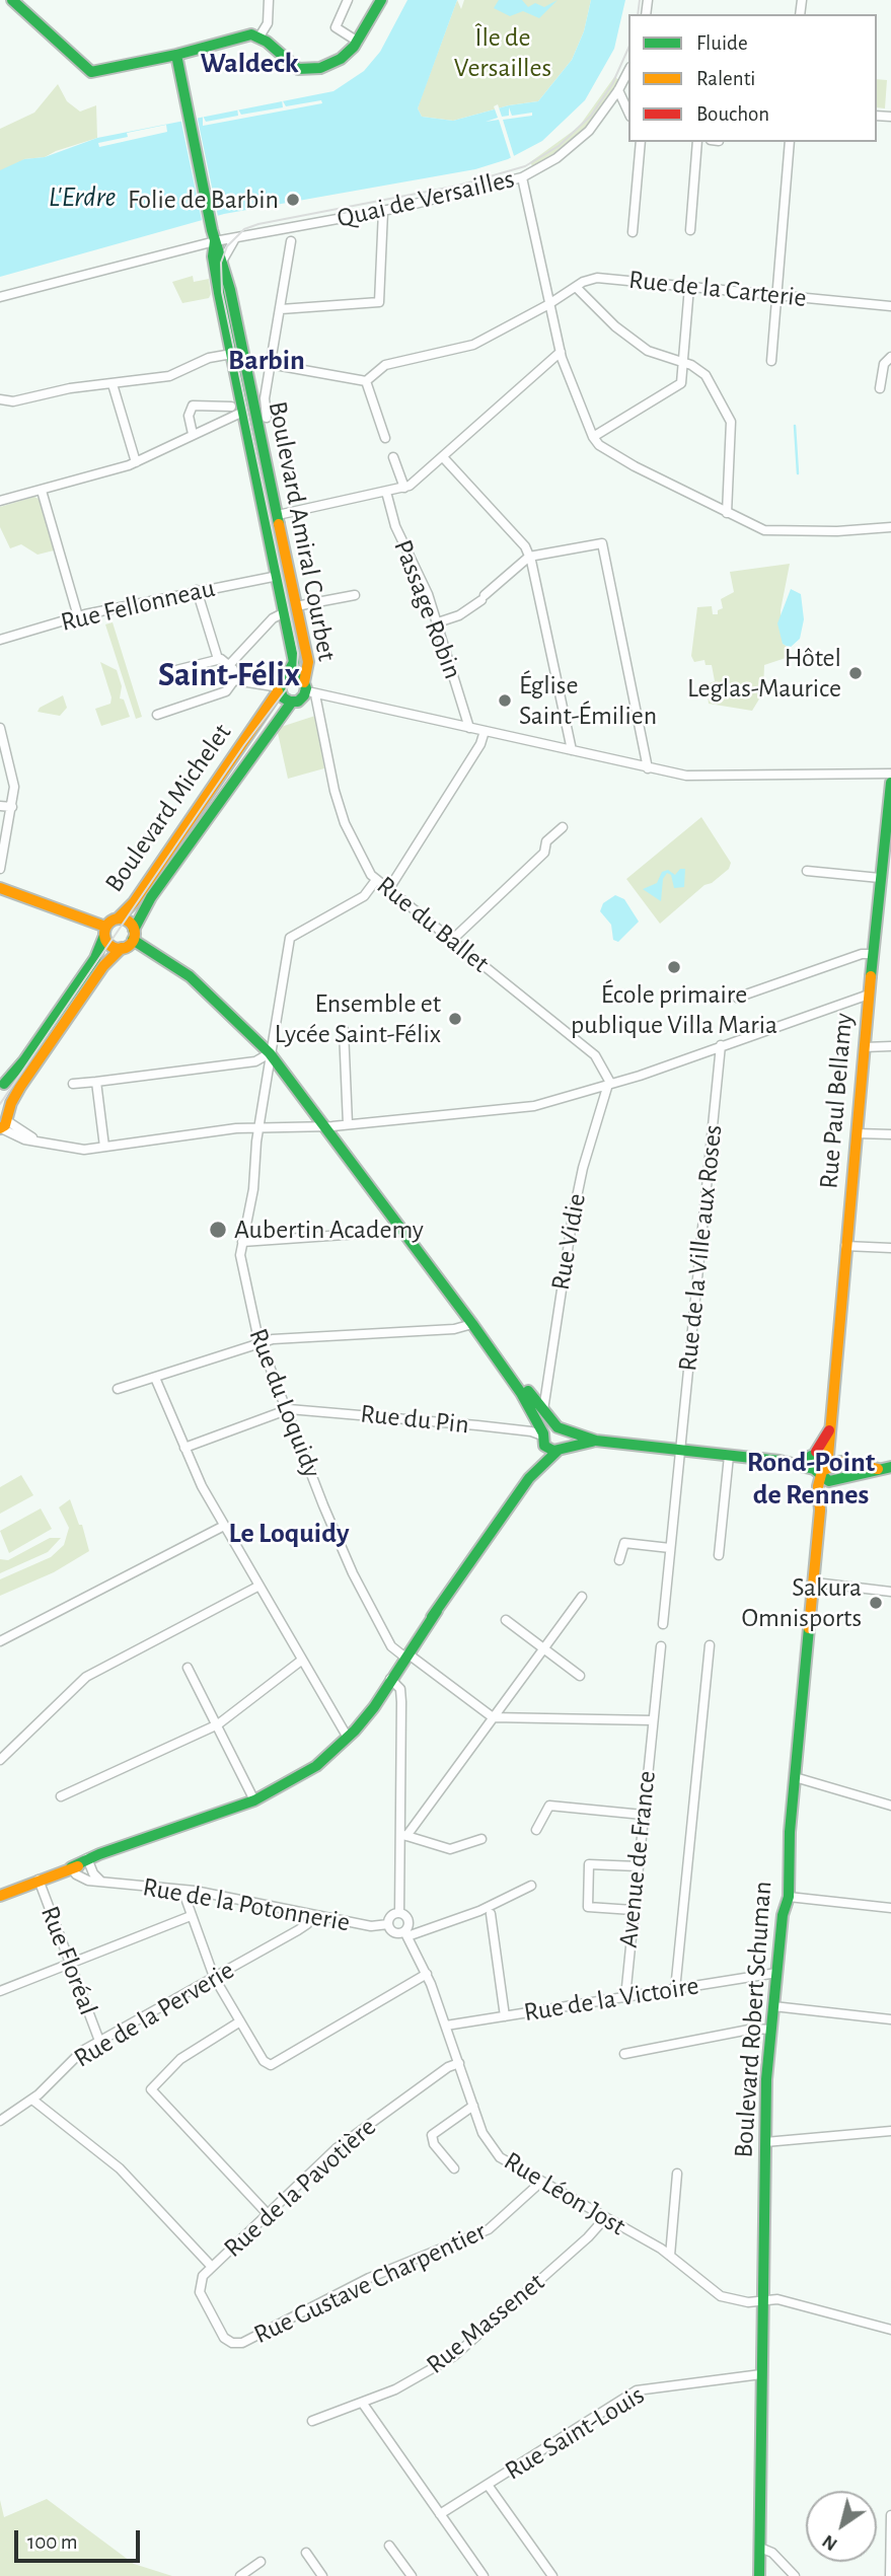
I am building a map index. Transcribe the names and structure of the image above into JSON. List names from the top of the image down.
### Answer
{
  "streets": {
    "main road": [
      "Boulevard Amiral Courbet",
      "Boulevard Michelet",
      "Rue Paul Bellamy",
      "Boulevard Robert Schuman"
    ],
    "street": [
      "Quai de Versailles",
      "Rue de la Carterie",
      "Rue Fellonneau",
      "Passage Robin",
      "Rue du Ballet",
      "Rue Vidie",
      "Rue de la Ville aux Roses",
      "Rue du Loquidy",
      "Rue du Pin",
      "Avenue de France",
      "Rue de la Potonnerie",
      "Rue Floréal",
      "Rue de la Victoire",
      "Rue de la Perverie",
      "Rue de la Pavotière",
      "Rue Léon Jost",
      "Rue Gustave Charpentier",
      "Rue Massenet",
      "Rue Saint-Louis"
    ]
  },
  "crossings": [
    ["Quai de Versailles", "Boulevard Amiral Courbet"],
    ["Boulevard Amiral Courbet", "Rue Fellonneau"],
    ["Boulevard Amiral Courbet", "Boulevard Michelet"],
    ["Boulevard Amiral Courbet", "Rue du Ballet"],
    ["Boulevard Michelet", "Rue du Ballet"],
    ["Rue du Ballet", "Rue Vidie"],
    ["Rue du Ballet", "Rue du Loquidy"],
    ["Rue du Loquidy", "Rue du Pin"],
    ["Avenue de France", "Rue de la Victoire"],
    ["Rue de la Potonnerie", "Rue de la Perverie"],
    ["Rue de la Potonnerie", "Rue Léon Jost"],
    ["Rue Floréal", "Rue de la Perverie"],
    ["Rue de la Victoire", "Boulevard Robert Schuman"],
    ["Rue de la Victoire", "Rue Léon Jost"],
    ["Boulevard Robert Schuman", "Rue Léon Jost"],
    ["Boulevard Robert Schuman", "Rue Saint-Louis"],
    ["Rue de la Pavotière", "Rue Léon Jost"],
    ["Rue de la Pavotière", "Rue Gustave Charpentier"],
    ["Rue Léon Jost", "Rue Gustave Charpentier"],
    ["Rue Léon Jost", "Rue Massenet"]
  ],
  "districts": [
    "Waldeck",
    "Barbin",
    "Saint-Félix",
    "Rond-Point de Rennes",
    "Le Loquidy"
  ],
  "water": ["L'Erdre"],
  "parks": ["Île de Versailles"],
  "places": [
    "Folie de Barbin",
    "Hôtel Leglas-Maurice",
    "Église Saint-Émilien",
    "École primaire publique Villa Maria",
    "Ensemble et Lycée Saint-Félix",
    "Aubertin Academy",
    "Sakura Omnisports"
  ],
  "legend": ["Fluide", "Ralenti", "Bouchon"],
  "scale_bar": "100 m",
  "north": "bottom left"
}
